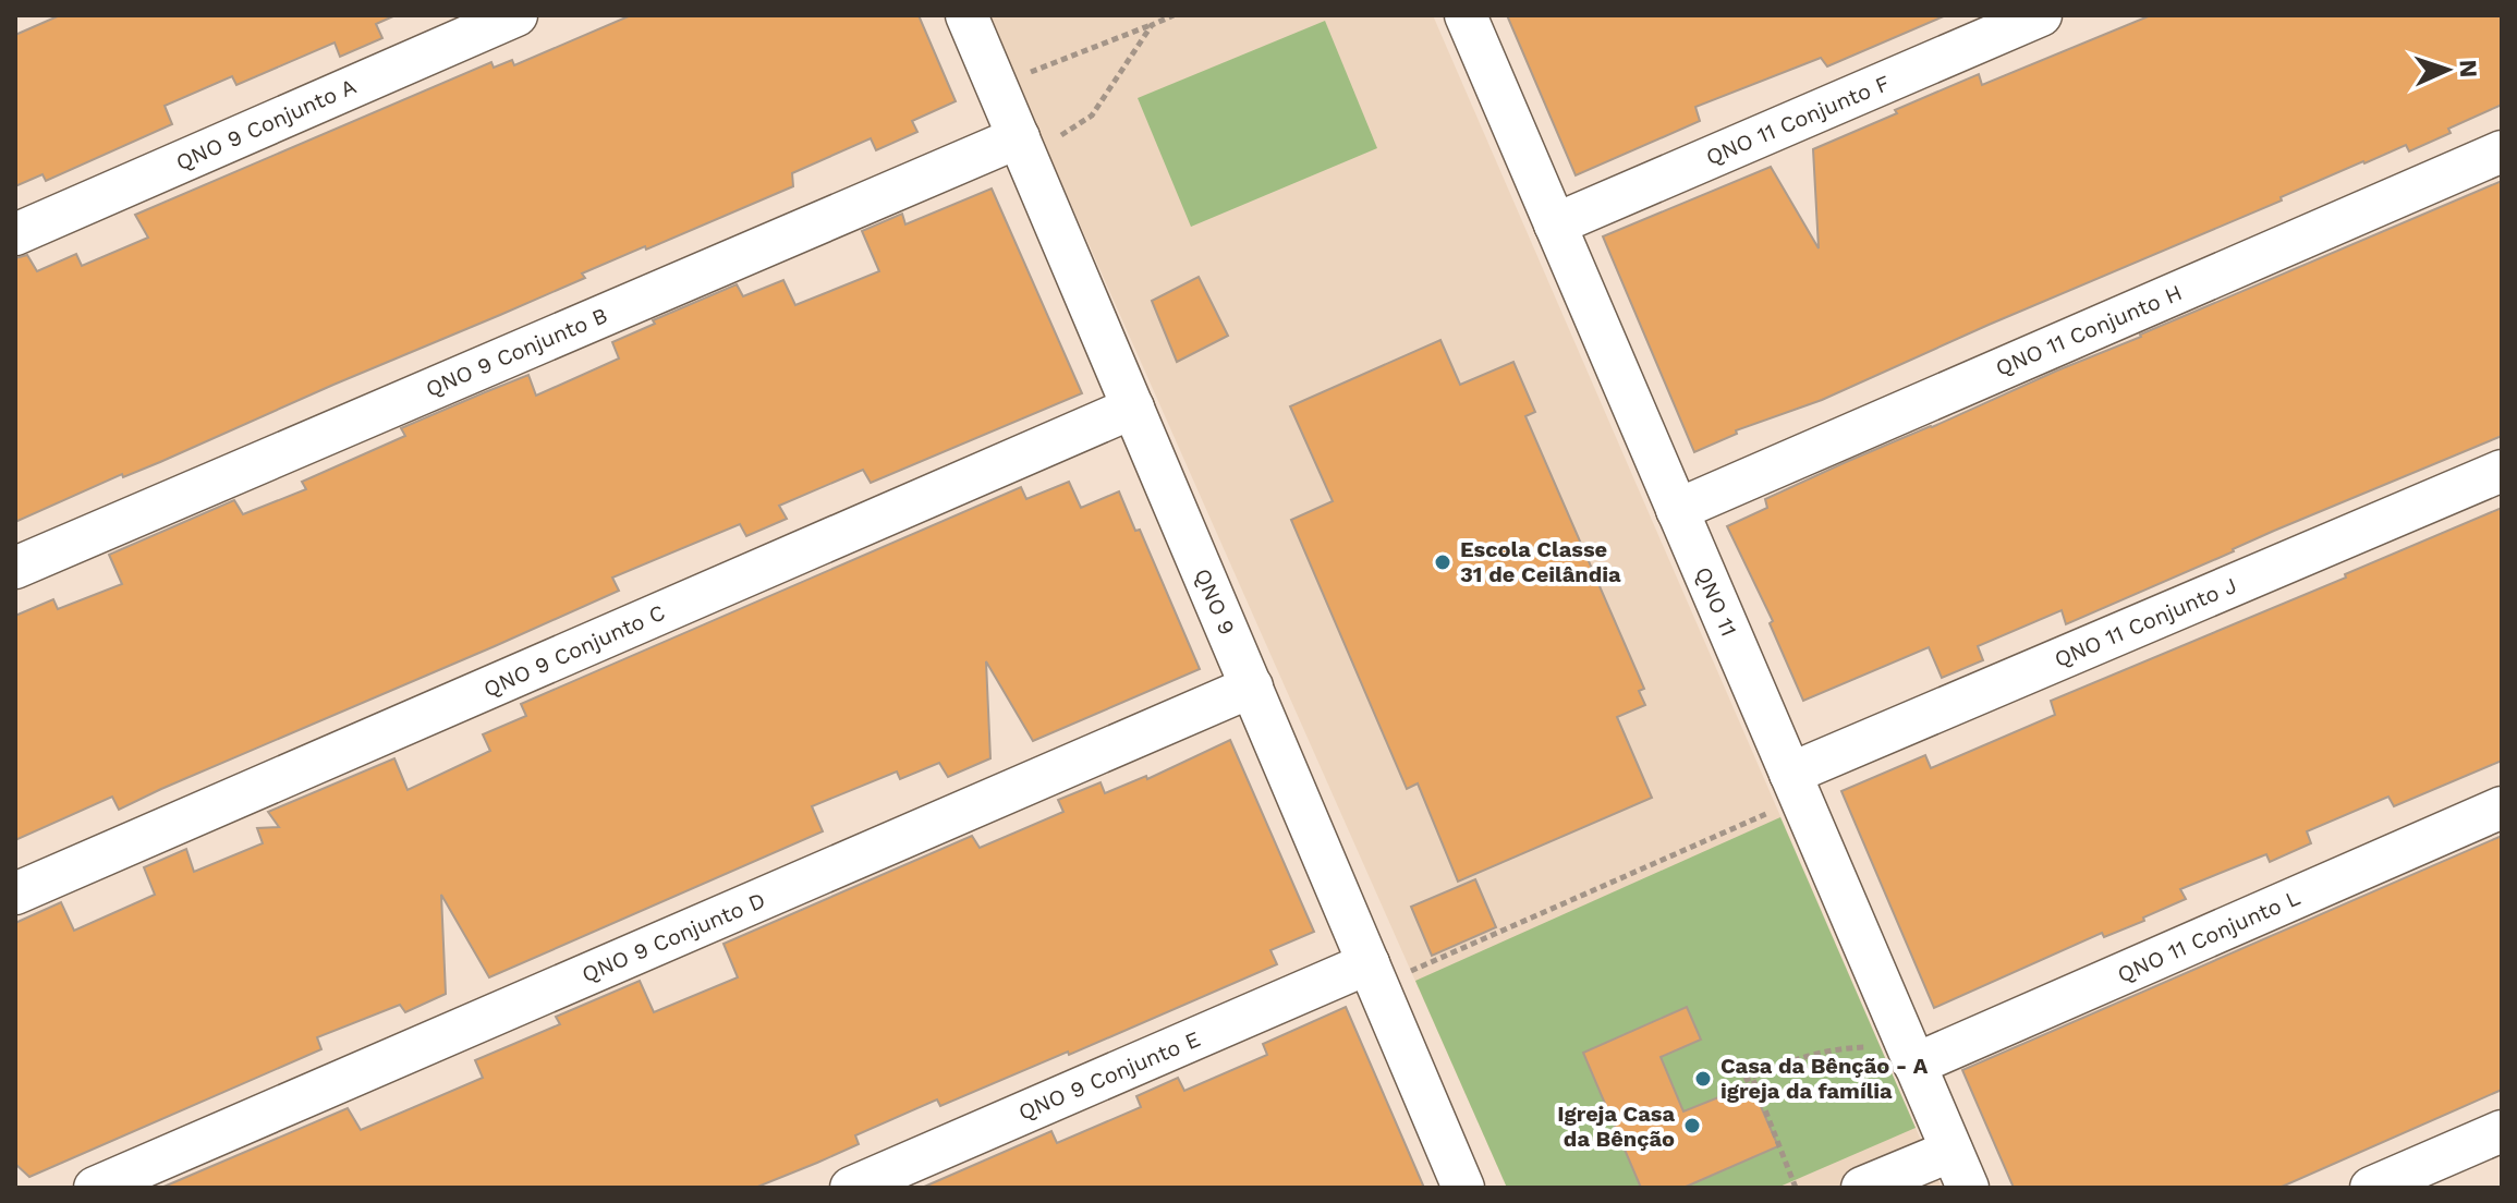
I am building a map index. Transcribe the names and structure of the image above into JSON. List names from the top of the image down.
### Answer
{
  "streets": {
    "street": [
      "QNO 11 Conjunto F",
      "QNO 9 Conjunto A",
      "QNO 11 Conjunto H",
      "QNO 9 Conjunto B",
      "QNO 9",
      "QNO 11",
      "QNO 11 Conjunto J",
      "QNO 9 Conjunto C",
      "QNO 11 Conjunto L",
      "QNO 9 Conjunto D",
      "QNO 9 Conjunto E"
    ]
  },
  "crossings": [
    ["QNO 11 Conjunto F", "QNO 11"],
    ["QNO 11 Conjunto H", "QNO 11"],
    ["QNO 9 Conjunto B", "QNO 9"],
    ["QNO 9", "QNO 9 Conjunto C"],
    ["QNO 9", "QNO 9 Conjunto D"],
    ["QNO 9", "QNO 9 Conjunto E"],
    ["QNO 11", "QNO 11 Conjunto J"],
    ["QNO 11", "QNO 11 Conjunto L"]
  ],
  "places": ["Escola Classe 31 de Ceilândia", "Casa da Bênção - A igreja da família", "Igreja Casa da Bênção"],
  "north": "right"
}
